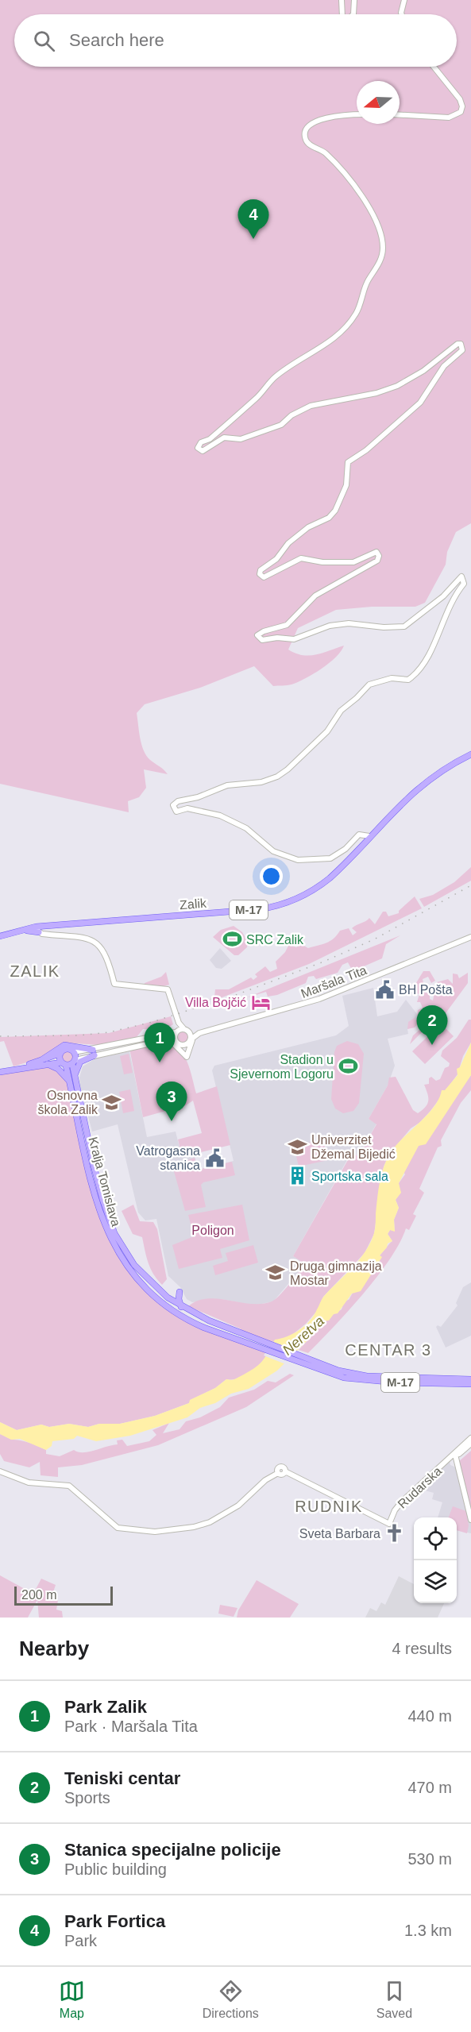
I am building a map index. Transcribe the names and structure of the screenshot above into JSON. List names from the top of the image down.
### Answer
{
  "streets": {
    "main road": ["Zalik", "M-17", "Kralja Tomislava"],
    "street": ["Maršala Tita", "Rudarska"]
  },
  "crossings": [
    ["Zalik", "M-17"],
    ["M-17", "Kralja Tomislava"]
  ],
  "districts": ["ZALIK", "CENTAR 3", "RUDNIK"],
  "water": ["Neretva"],
  "parks": ["Poligon"],
  "places": {
    "sports": ["SRC Zalik", "Stadion u Sjevernom Logoru"],
    "public building": ["BH Pošta", "Vatrogasna stanica"],
    "hotel": ["Villa Bojčić"],
    "school or university": ["Osnovna škola Zalik", "Univerzitet Džemal Bijedić", "Druga gimnazija Mostar"],
    "building": ["Sportska sala"],
    "church": ["Sveta Barbara"]
  },
  "scale_bar": "200 m",
  "north": "left",
  "page": {
    "search": "Search here",
    "pins": [
      "4",
      "2",
      "1",
      "3"
    ],
    "scale": "200 m",
    "heading": ["Nearby", "4 results"],
    "list": [
      {
        "mark": "1",
        "name": "Park Zalik",
        "note": "Park · Maršala Tita",
        "value": "440 m"
      },
      {
        "mark": "2",
        "name": "Teniski centar",
        "note": "Sports",
        "value": "470 m"
      },
      {
        "mark": "3",
        "name": "Stanica specijalne policije",
        "note": "Public building",
        "value": "530 m"
      },
      {
        "mark": "4",
        "name": "Park Fortica",
        "note": "Park",
        "value": "1.3 km"
      }
    ],
    "nav": ["Map", "Directions", "Saved"]
  }
}
